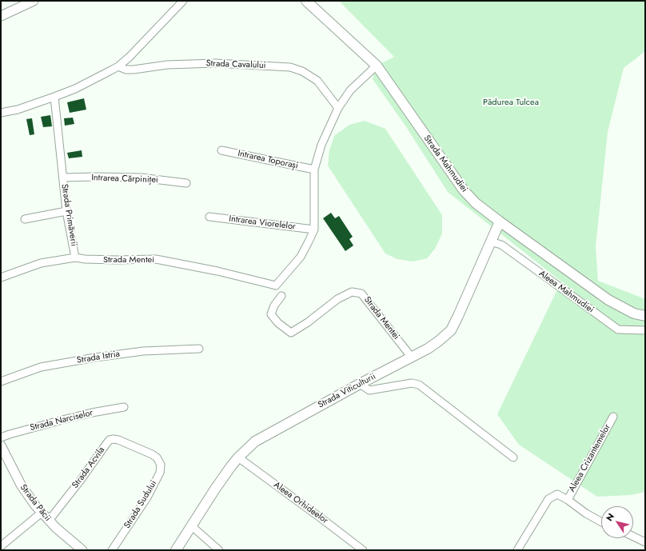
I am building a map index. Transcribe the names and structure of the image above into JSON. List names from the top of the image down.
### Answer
{
  "streets": {
    "main road": ["Strada Mahmudiei", "Strada Viticulturii"],
    "street": [
      "Strada Cavalului",
      "Intrarea Toporași",
      "Intrarea Cărpiniței",
      "Strada Primăverii",
      "Intrarea Viorelelor",
      "Strada Mentei",
      "Aleea Mahmudiei",
      "Strada Istria",
      "Strada Narciselor",
      "Aleea Crizantemelor",
      "Strada Acvila",
      "Strada Păcii",
      "Aleea Orhideelor",
      "Strada Sudului"
    ]
  },
  "crossings": [
    ["Strada Mahmudiei", "Strada Viticulturii"],
    ["Intrarea Cărpiniței", "Strada Primăverii"],
    ["Strada Primăverii", "Strada Mentei"],
    ["Intrarea Viorelelor", "Strada Mentei"],
    ["Strada Mentei", "Strada Viticulturii"],
    ["Aleea Mahmudiei", "Strada Viticulturii"],
    ["Strada Viticulturii", "Aleea Orhideelor"],
    ["Strada Acvila", "Strada Păcii"],
    ["Strada Acvila", "Strada Sudului"]
  ],
  "parks": ["Pădurea Tulcea"],
  "north": "top left"
}
